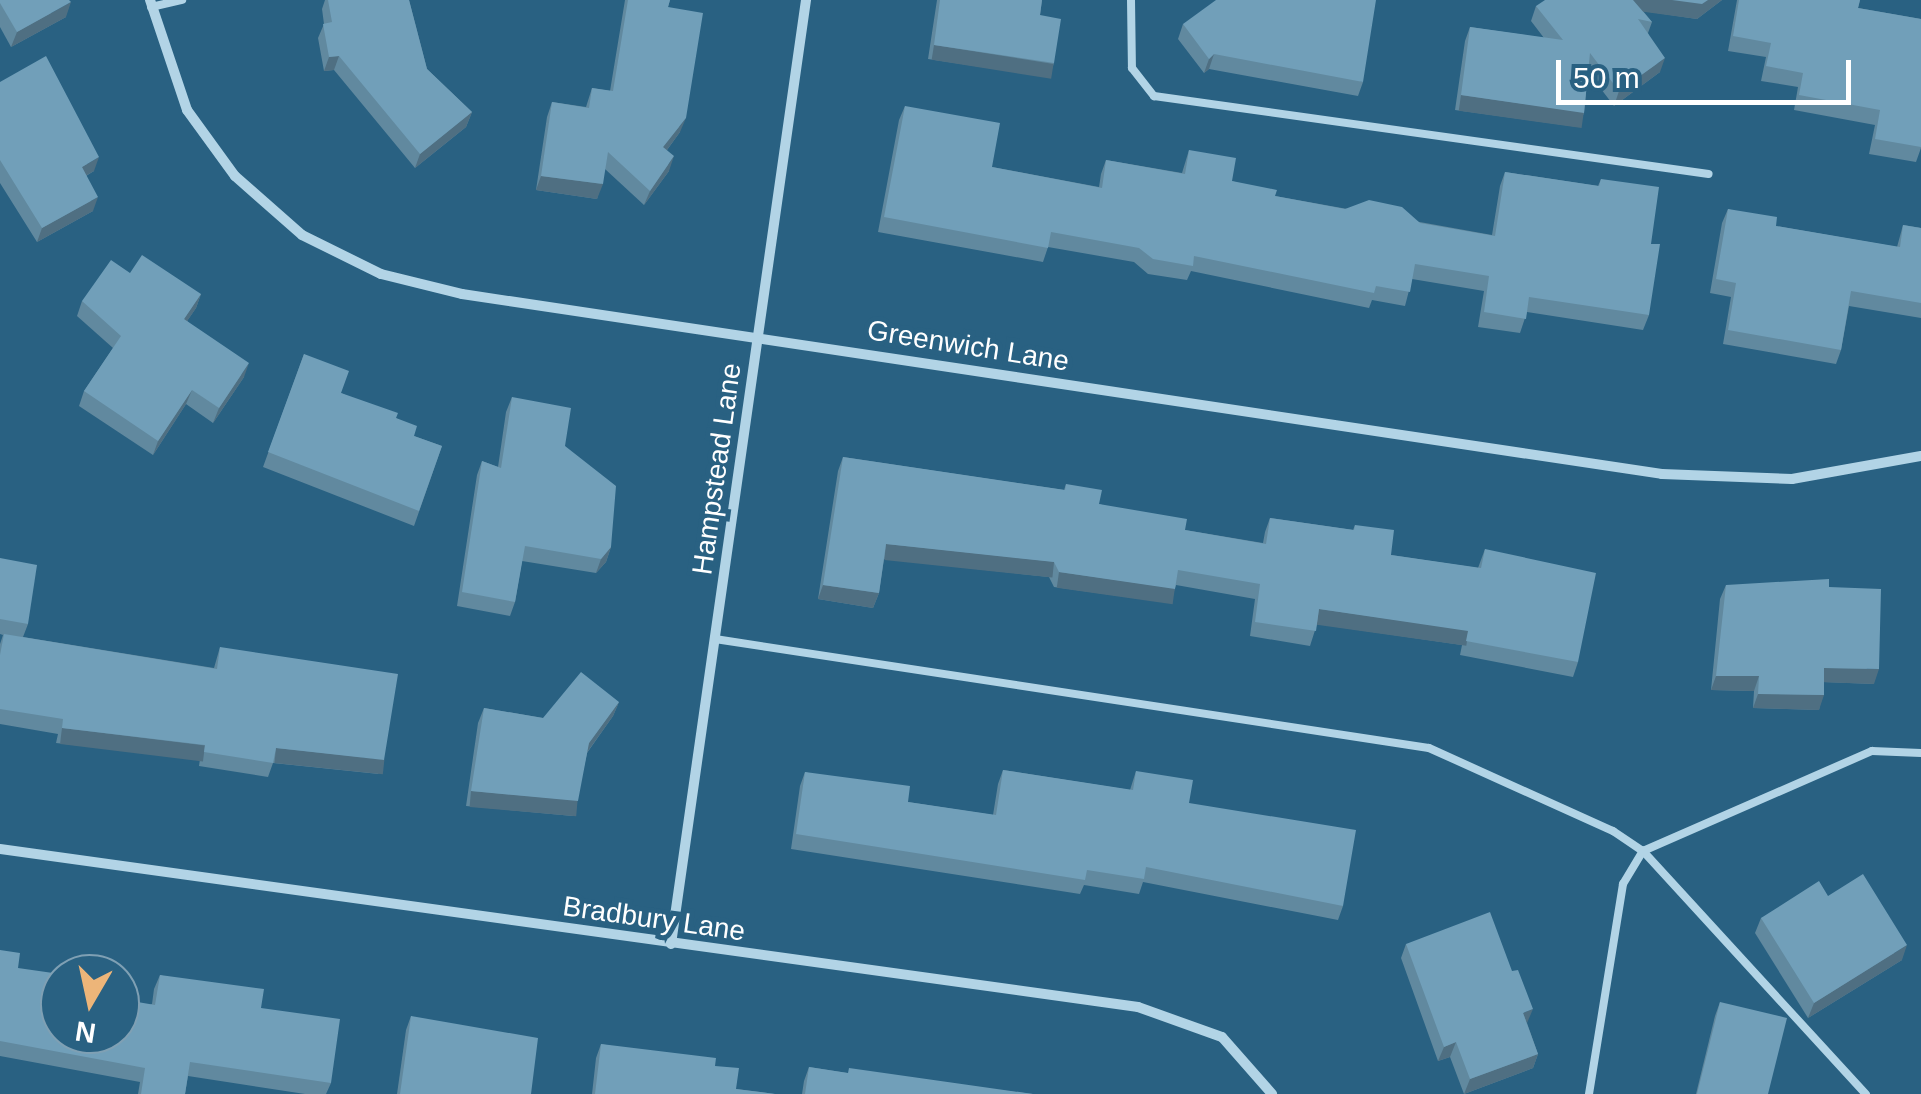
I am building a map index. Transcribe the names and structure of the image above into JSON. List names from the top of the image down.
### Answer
{
  "streets": {
    "street": ["Greenwich Lane", "Hampstead Lane", "Bradbury Lane"]
  },
  "crossings": [
    ["Greenwich Lane", "Hampstead Lane"],
    ["Hampstead Lane", "Bradbury Lane"]
  ],
  "scale_bar": "50 m",
  "north": "bottom"
}
